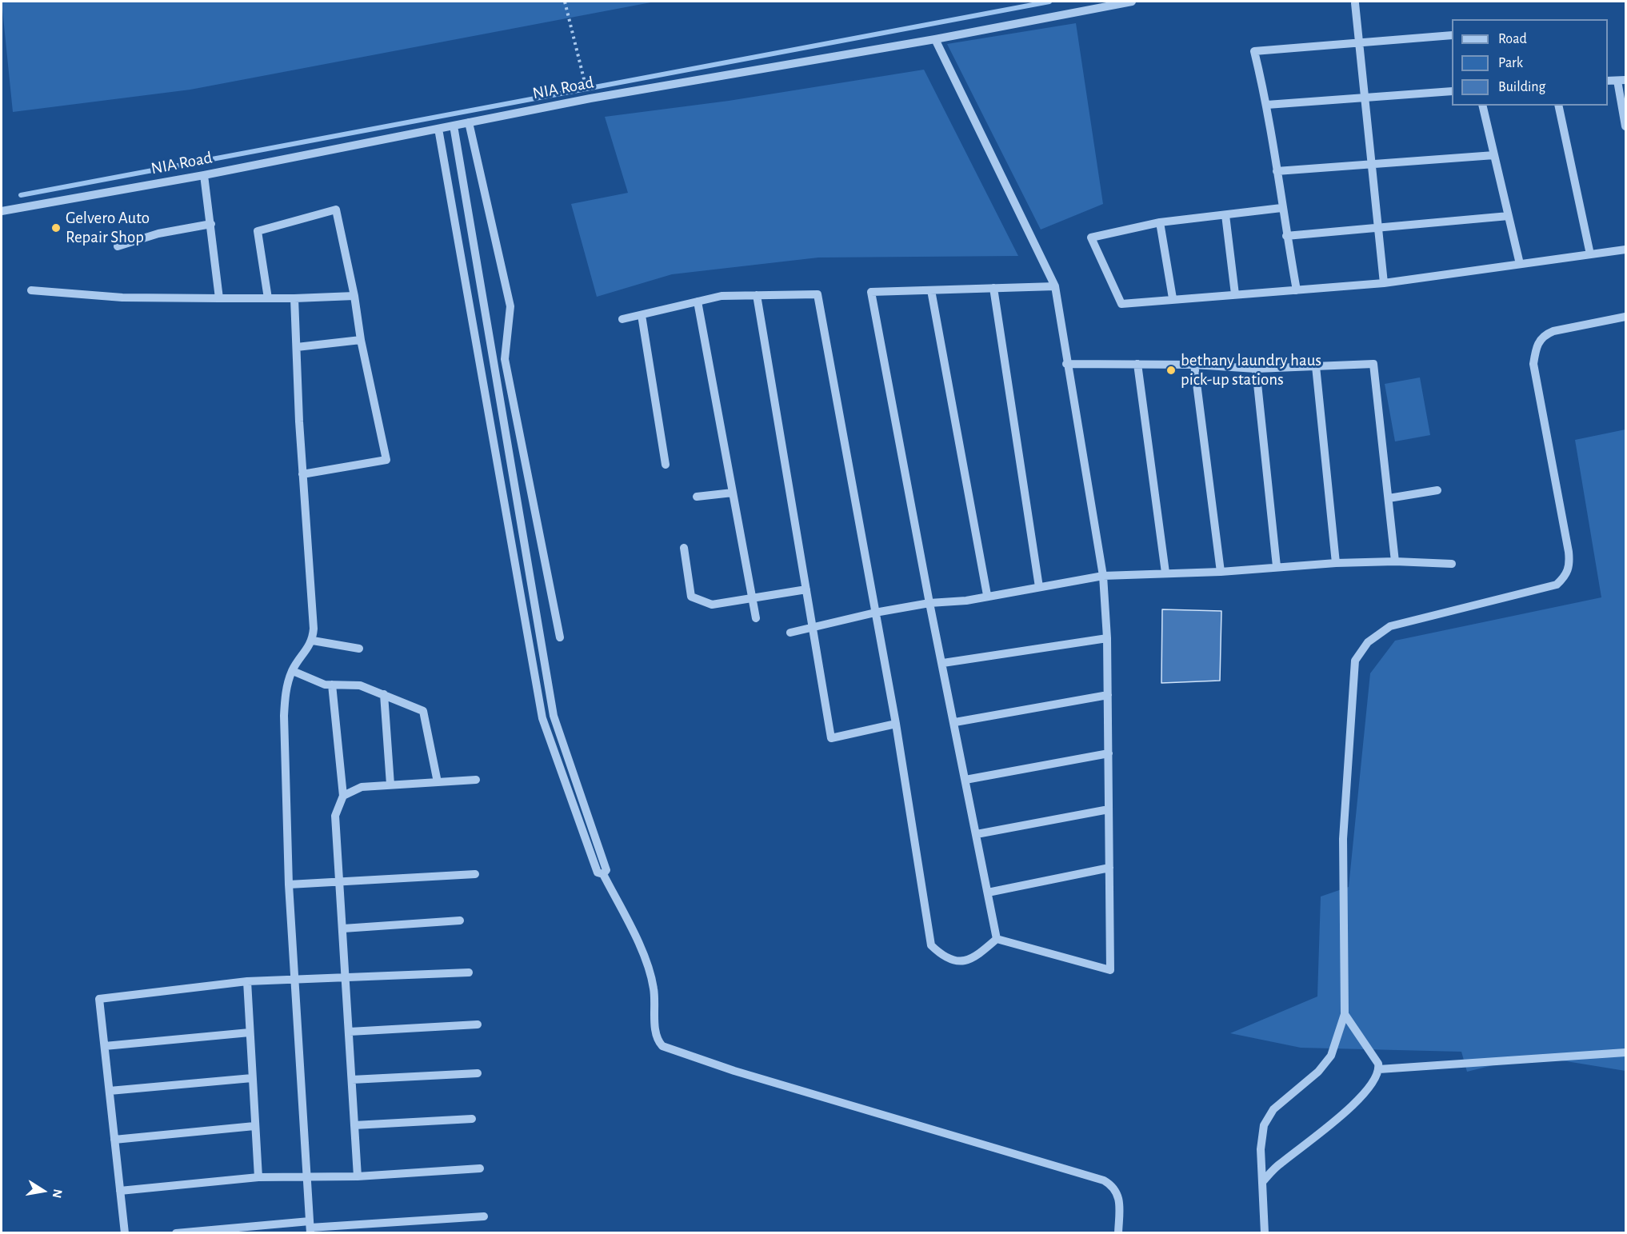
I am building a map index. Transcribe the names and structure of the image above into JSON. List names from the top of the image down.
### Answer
{
  "streets": {
    "street": ["NIA Road"]
  },
  "places": ["Gelvero Auto Repair Shop", "bethany laundry haus pick-up stations"],
  "legend": ["Road", "Park", "Building"],
  "north": "right"
}
